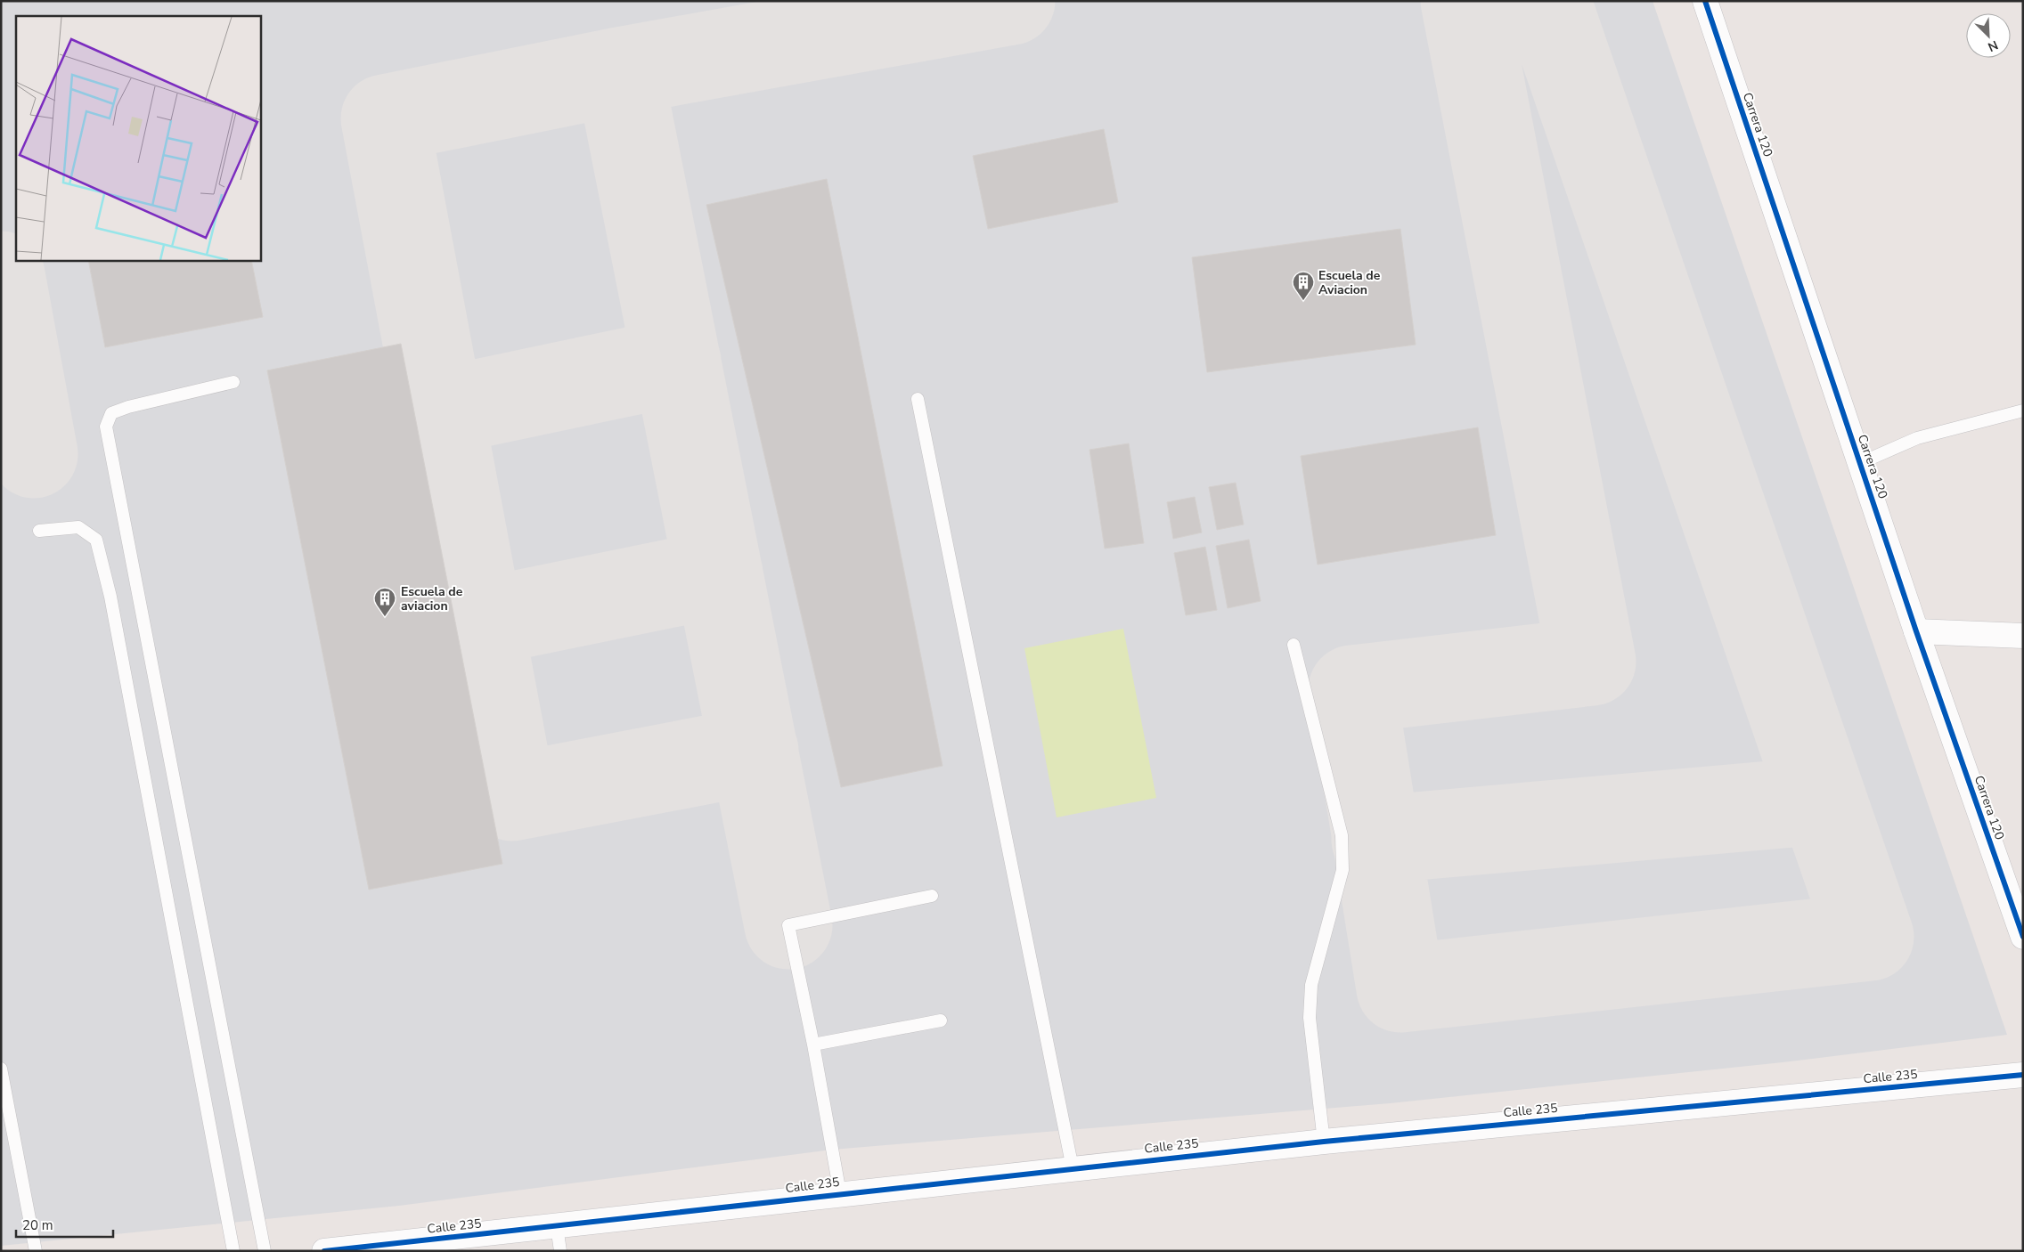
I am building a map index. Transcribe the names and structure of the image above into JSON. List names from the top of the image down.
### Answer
{
  "streets": {
    "street": ["Carrera 120", "Calle 235"]
  },
  "places": {
    "building": ["Escuela de Aviacion", "Escuela de aviacion"]
  },
  "scale_bar": "20 m",
  "north": "bottom right"
}
